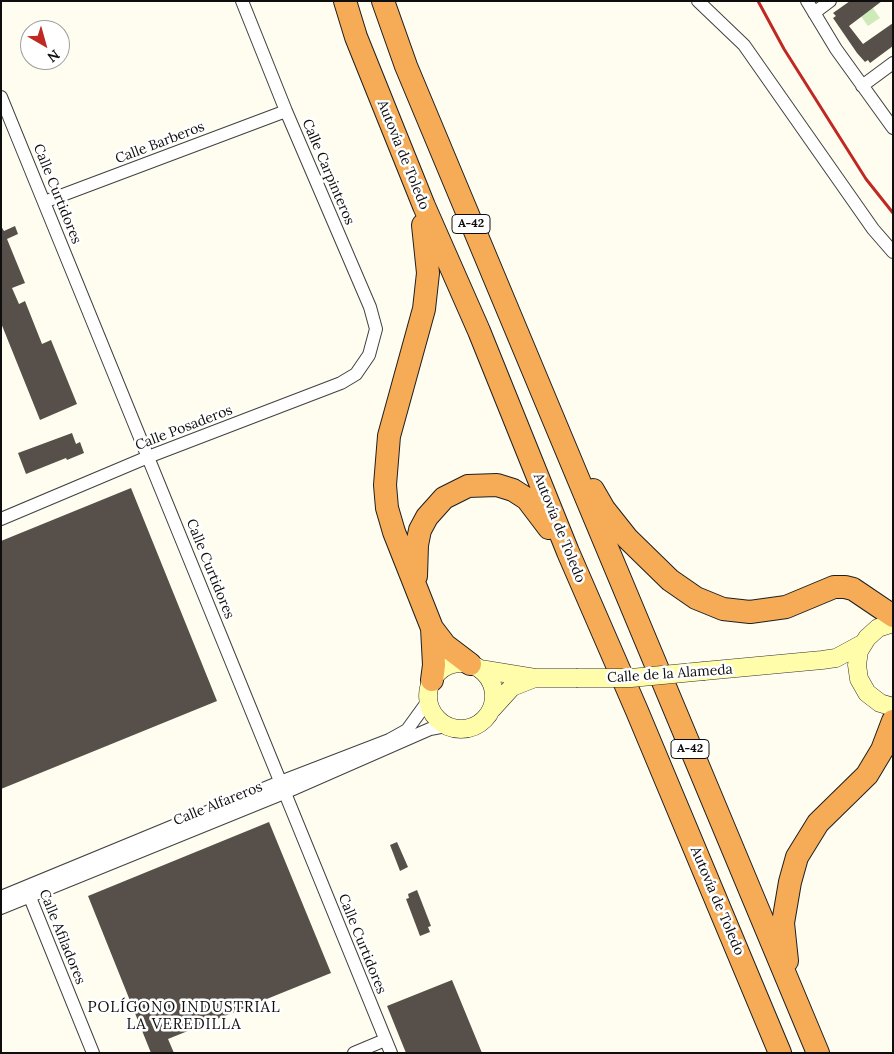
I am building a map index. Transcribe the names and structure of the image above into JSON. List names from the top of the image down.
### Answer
{
  "streets": {
    "highway": ["Autovía de Toledo", "A-42"],
    "street": [
      "Calle Barberos",
      "Calle Carpinteros",
      "Calle Curtidores",
      "Calle Posaderos",
      "Calle de la Alameda",
      "Calle Alfareros",
      "Calle Afiladores"
    ]
  },
  "crossings": [
    ["Calle Barberos", "Calle Carpinteros"],
    ["Calle Barberos", "Calle Curtidores"],
    ["Calle Carpinteros", "Calle Posaderos"],
    ["Calle Curtidores", "Calle Posaderos"],
    ["Calle Curtidores", "Calle Alfareros"],
    ["Calle de la Alameda", "Calle Alfareros"],
    ["Calle Alfareros", "Calle Afiladores"]
  ],
  "districts": ["POLÍGONO INDUSTRIAL LA VEREDILLA"],
  "north": "bottom right"
}
